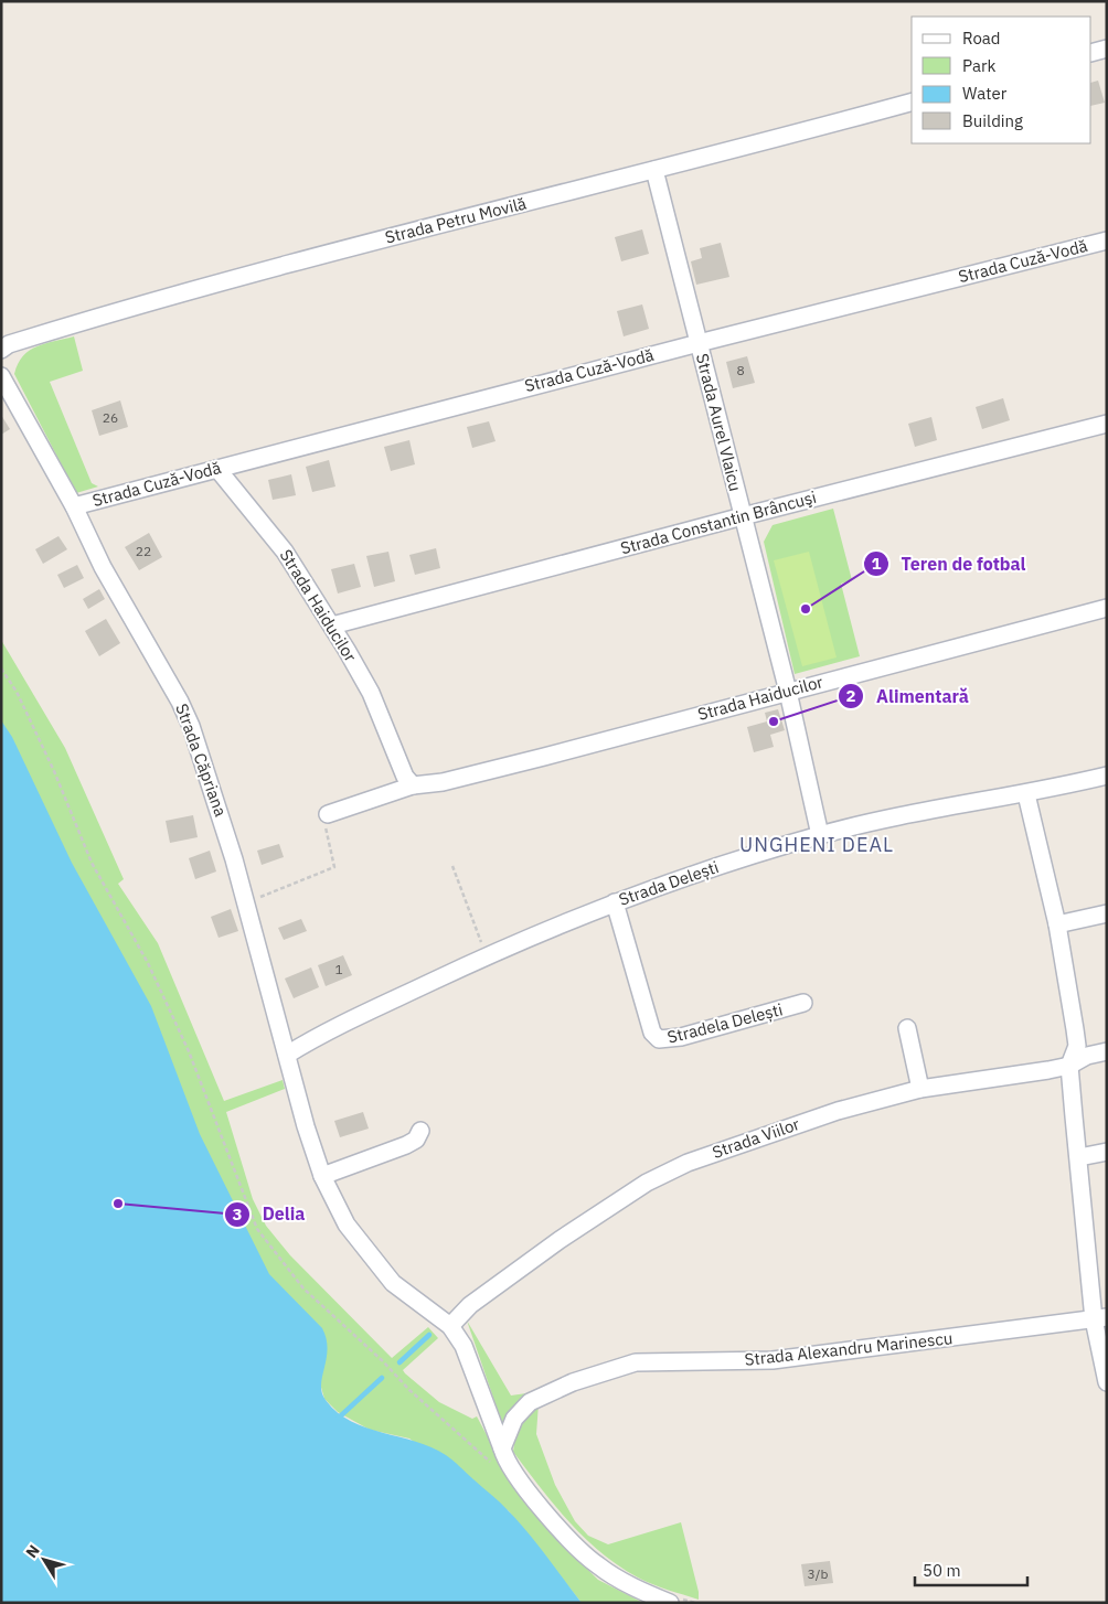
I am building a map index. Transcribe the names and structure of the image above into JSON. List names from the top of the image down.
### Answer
{
  "streets": {
    "street": [
      "Strada Petru Movilă",
      "Strada Cuză-Vodă",
      "Strada Aurel Vlaicu",
      "Strada Constantin Brâncuşi",
      "Strada Haiducilor",
      "Strada Căpriana",
      "Strada Delești",
      "Stradela Delești",
      "Strada Viilor",
      "Strada Alexandru Marinescu"
    ]
  },
  "crossings": [
    ["Strada Petru Movilă", "Strada Aurel Vlaicu"],
    ["Strada Cuză-Vodă", "Strada Aurel Vlaicu"],
    ["Strada Cuză-Vodă", "Strada Haiducilor"],
    ["Strada Cuză-Vodă", "Strada Căpriana"],
    ["Strada Aurel Vlaicu", "Strada Constantin Brâncuşi"],
    ["Strada Aurel Vlaicu", "Strada Haiducilor"],
    ["Strada Aurel Vlaicu", "Strada Delești"],
    ["Strada Constantin Brâncuşi", "Strada Haiducilor"],
    ["Strada Căpriana", "Strada Delești"],
    ["Strada Căpriana", "Strada Viilor"],
    ["Strada Căpriana", "Strada Alexandru Marinescu"],
    ["Strada Delești", "Stradela Delești"]
  ],
  "districts": ["UNGHENI DEAL"],
  "places": ["Teren de fotbal", "Alimentară", "Delia"],
  "house_numbers": [
    "8",
    "26",
    "22",
    "1",
    "3/b"
  ],
  "legend": [
    "Road",
    "Park",
    "Water",
    "Building"
  ],
  "scale_bar": "50 m",
  "north": "top left"
}
